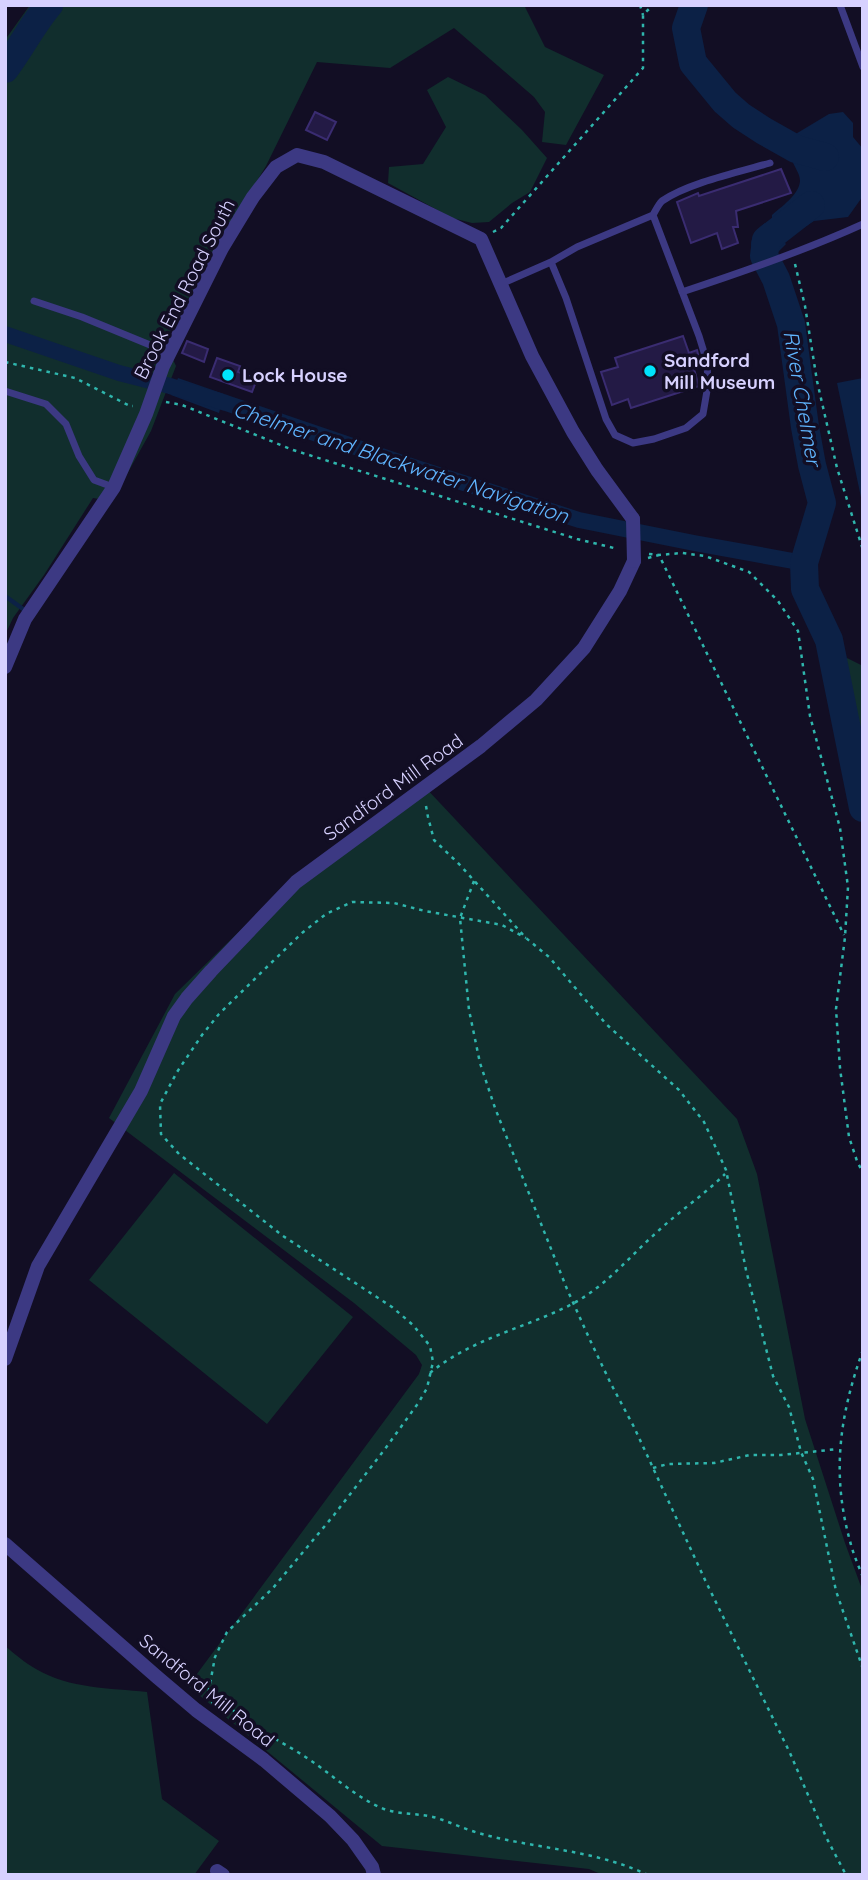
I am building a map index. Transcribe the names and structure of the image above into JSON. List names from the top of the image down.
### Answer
{
  "streets": {
    "street": ["Brook End Road South", "Sandford Mill Road"]
  },
  "crossings": [
    ["Brook End Road South", "Sandford Mill Road"]
  ],
  "water": ["River Chelmer", "Chelmer and Blackwater Navigation"],
  "places": ["Sandford Mill Museum", "Lock House"]
}
